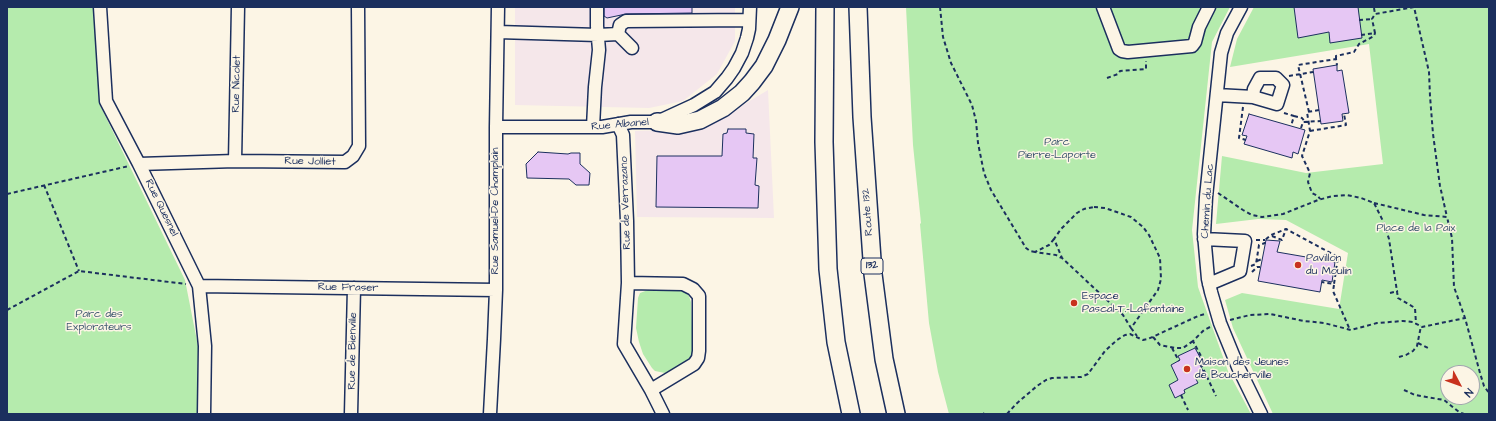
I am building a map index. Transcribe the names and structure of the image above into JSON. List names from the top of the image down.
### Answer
{
  "streets": {
    "highway": ["Route 132", "132"],
    "street": [
      "Rue Nicolet",
      "Rue Albanel",
      "Rue Jolliet",
      "Chemin du Lac",
      "Rue de Verrazano",
      "Rue Quesnel",
      "Rue Samuel-De Champlain",
      "Rue Fraser",
      "Rue de Bienville"
    ]
  },
  "crossings": [
    ["Rue Nicolet", "Rue Jolliet"],
    ["Rue Albanel", "Rue de Verrazano"],
    ["Rue Albanel", "Rue Samuel-De Champlain"],
    ["Rue Jolliet", "Rue Quesnel"],
    ["Rue Quesnel", "Rue Fraser"],
    ["Rue Samuel-De Champlain", "Rue Fraser"],
    ["Rue Fraser", "Rue de Bienville"]
  ],
  "parks": ["Parc Pierre-Laporte", "Place de la Paix", "Parc des Explorateurs"],
  "places": ["Pavillon du Moulin", "Espace Pascal-T.-Lafontaine", "Maison des Jeunes de Boucherville"],
  "north": "bottom right"
}
